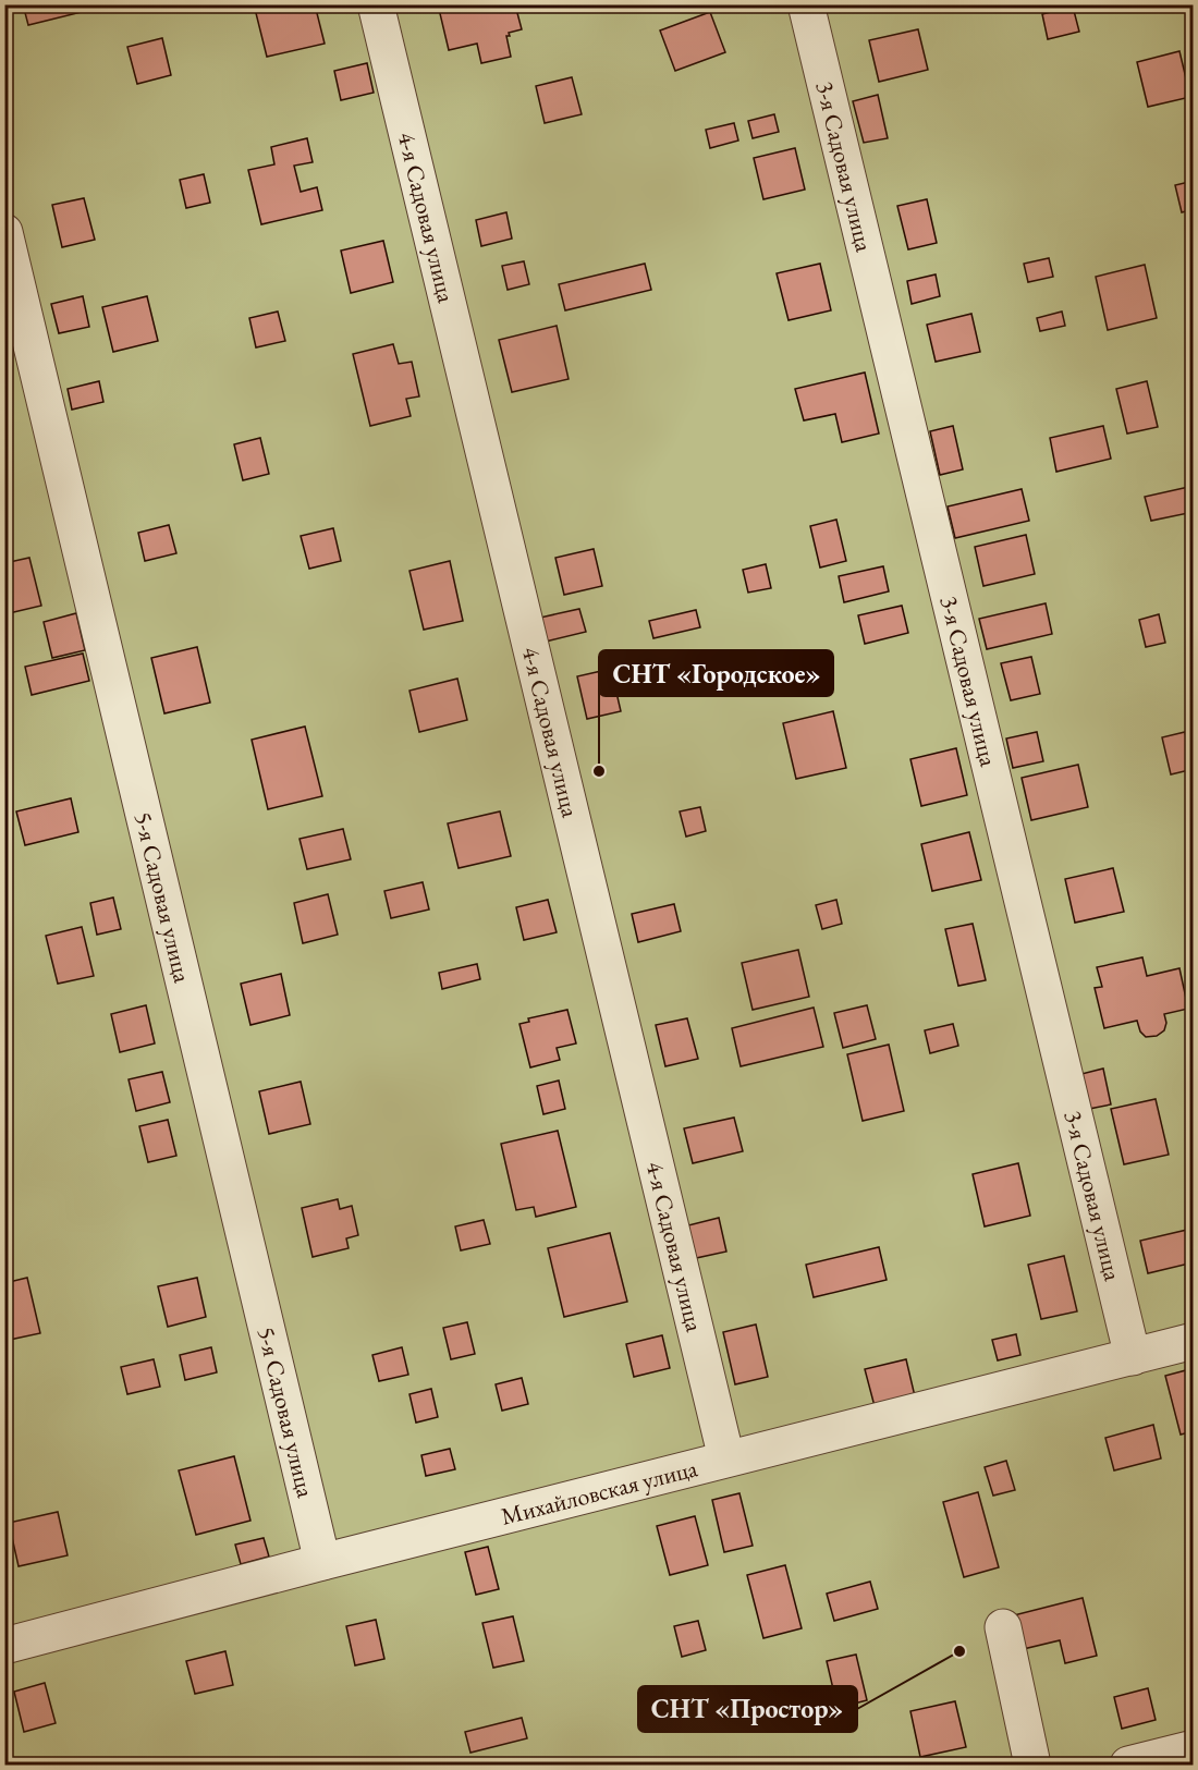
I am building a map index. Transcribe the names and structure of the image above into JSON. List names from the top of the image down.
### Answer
{
  "streets": {
    "street": [
      "3-я Садовая улица",
      "4-я Садовая улица",
      "5-я Садовая улица",
      "Михайловская улица"
    ]
  },
  "crossings": [
    ["3-я Садовая улица", "Михайловская улица"],
    ["4-я Садовая улица", "Михайловская улица"],
    ["5-я Садовая улица", "Михайловская улица"]
  ],
  "places": ["СНТ «Городское»", "СНТ «Простор»"]
}
